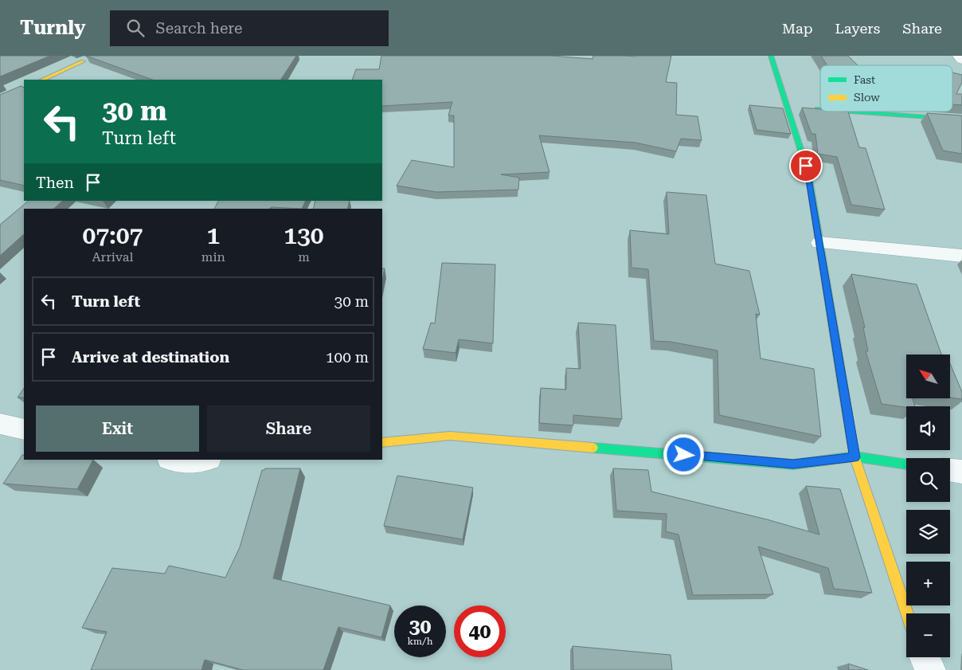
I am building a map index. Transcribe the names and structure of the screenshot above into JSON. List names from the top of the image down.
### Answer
{
  "legend": ["Fast", "Slow"],
  "north": "top left",
  "page": {
    "header": "Turnly",
    "search": "Search here",
    "nav": ["Map", "Layers", "Share"],
    "turn": ["30 m", "Turn left"],
    "then": "Then",
    "eta": [
      "07:07",
      "Arrival",
      "1",
      "min",
      "130",
      "m"
    ],
    "list": [
      {
        "name": "Turn left",
        "value": "30 m"
      },
      {
        "name": "Arrive at destination",
        "value": "100 m"
      }
    ],
    "map_buttons": ["+", "−"],
    "buttons": ["Exit", "Share"],
    "speed": "30 km/h",
    "limit": "40"
  }
}
